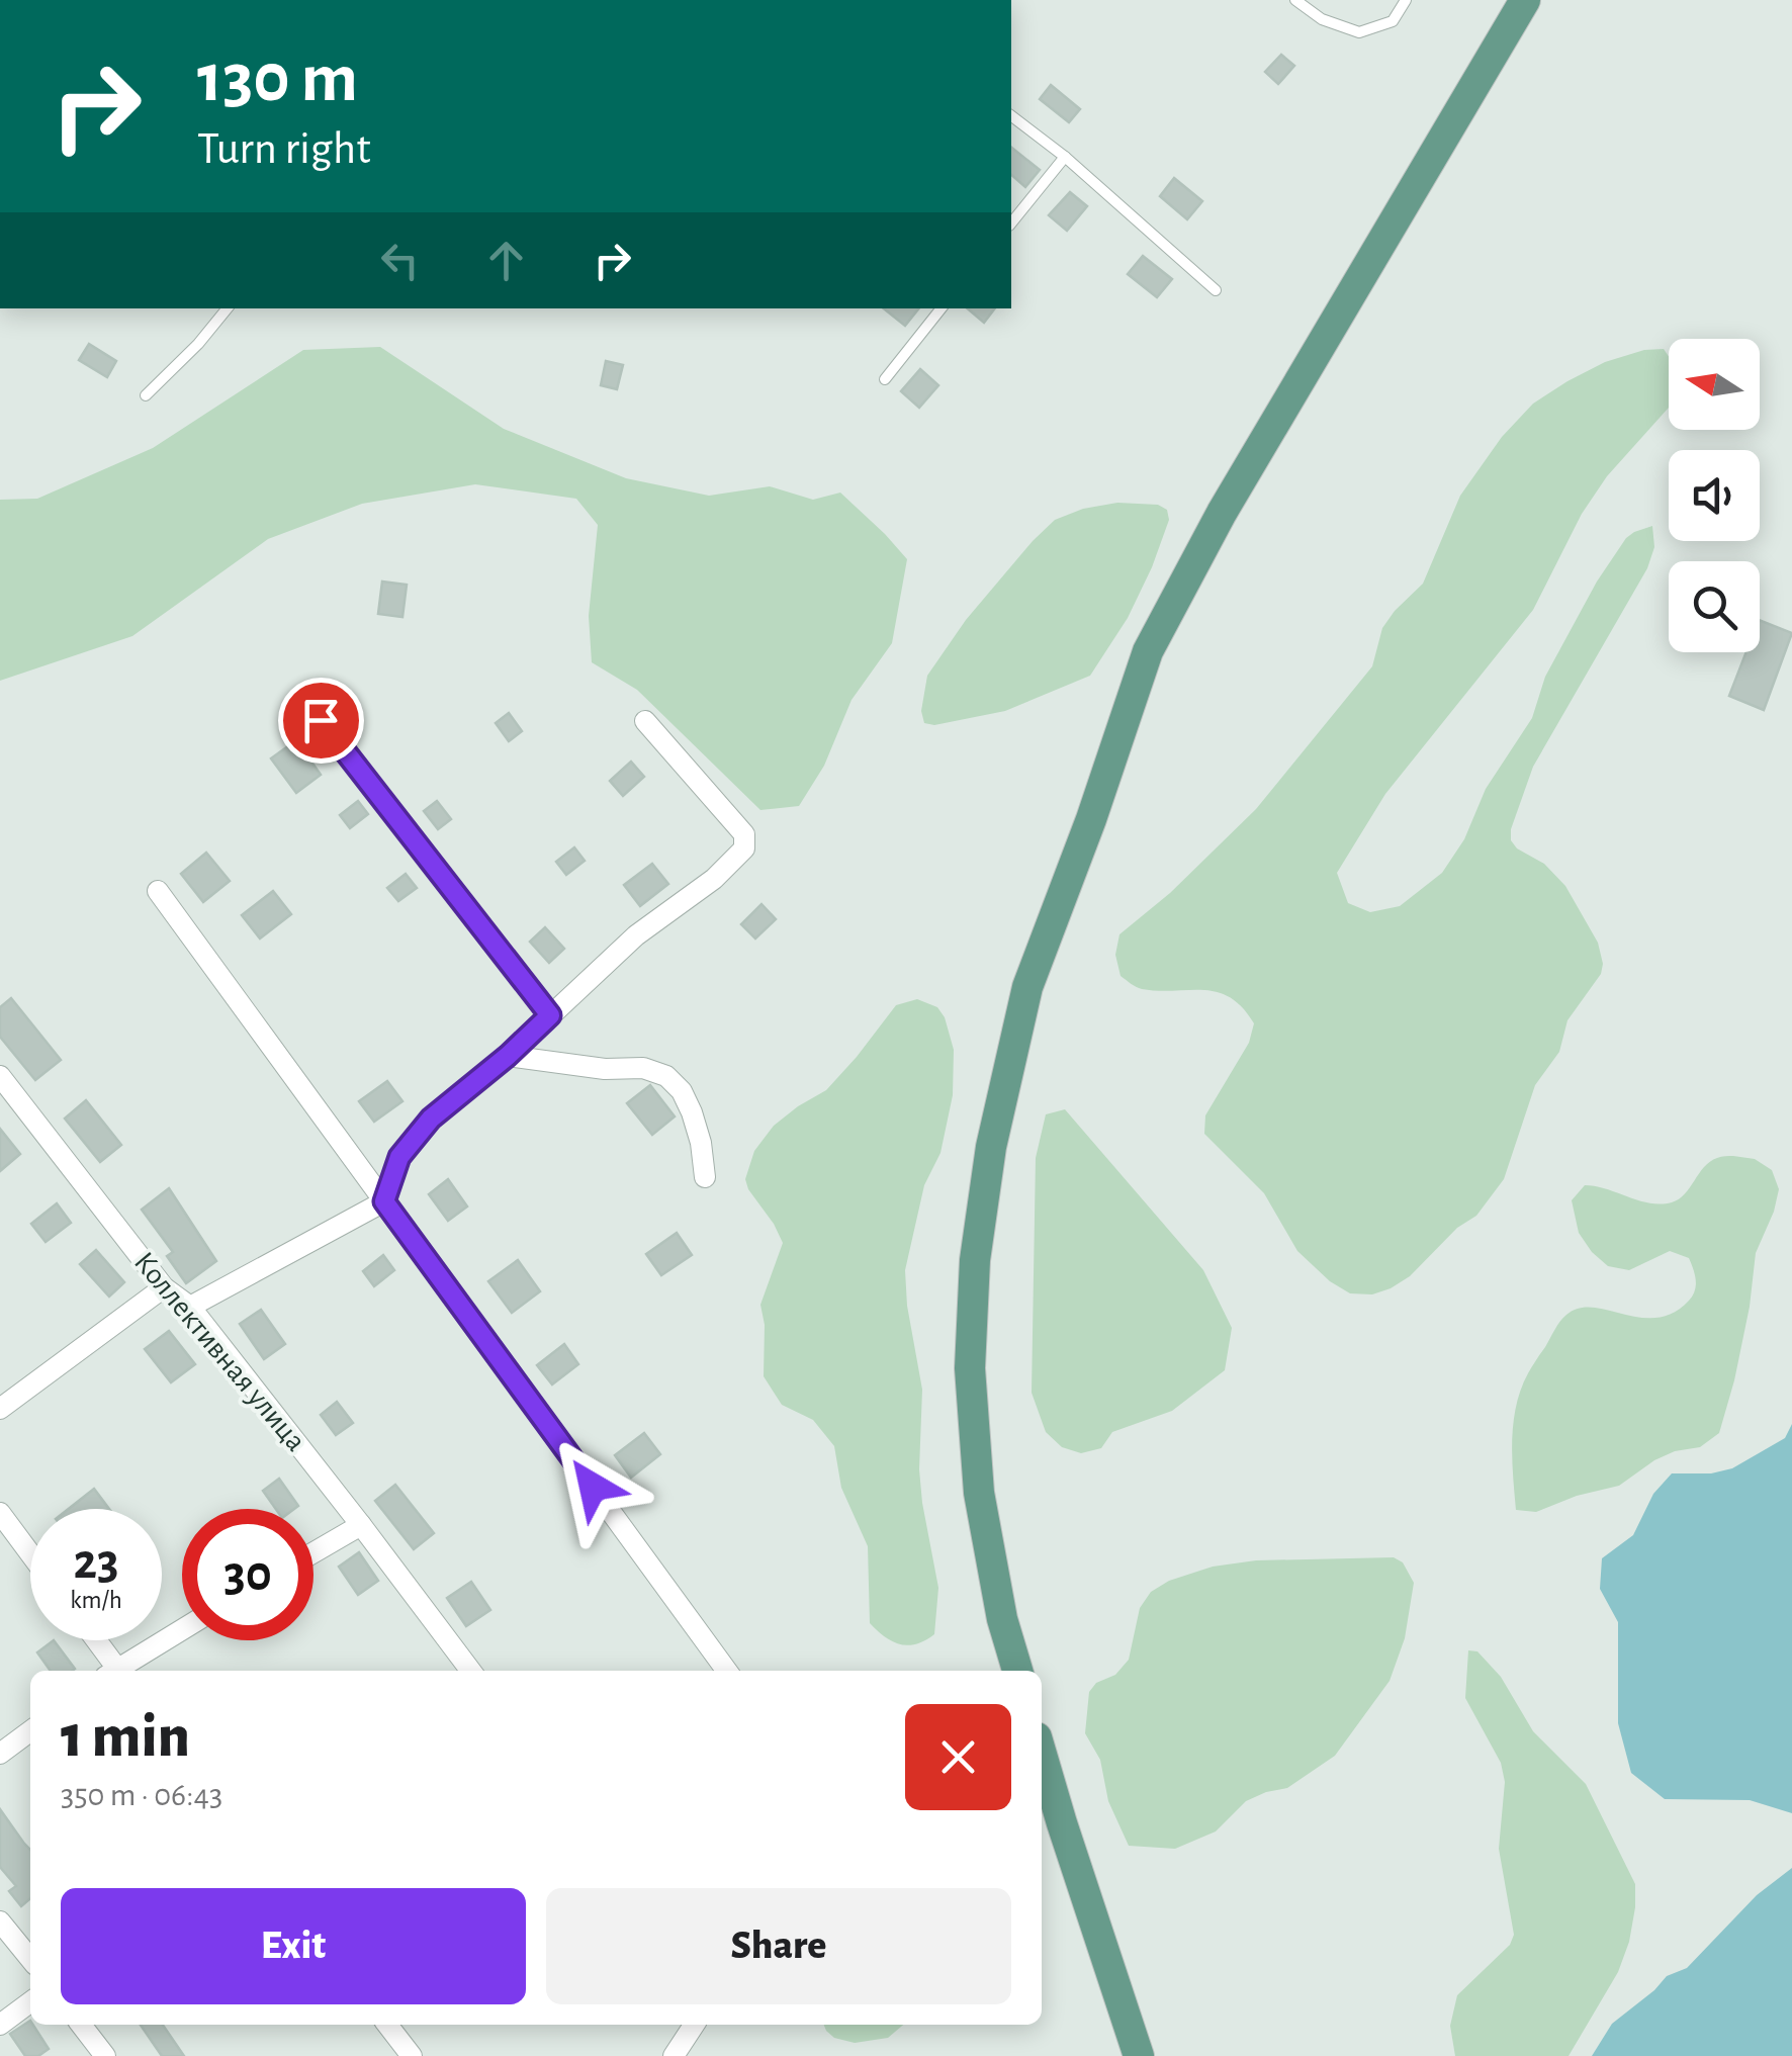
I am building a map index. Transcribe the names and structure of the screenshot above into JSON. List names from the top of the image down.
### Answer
{
  "streets": {
    "street": ["Коллективная улица"]
  },
  "north": "left",
  "page": {
    "turn": ["130 m", "Turn right"],
    "speed": "23 km/h",
    "limit": "30",
    "heading": ["1 min", "350 m · 06:43"],
    "buttons": ["Exit", "Share"]
  }
}
